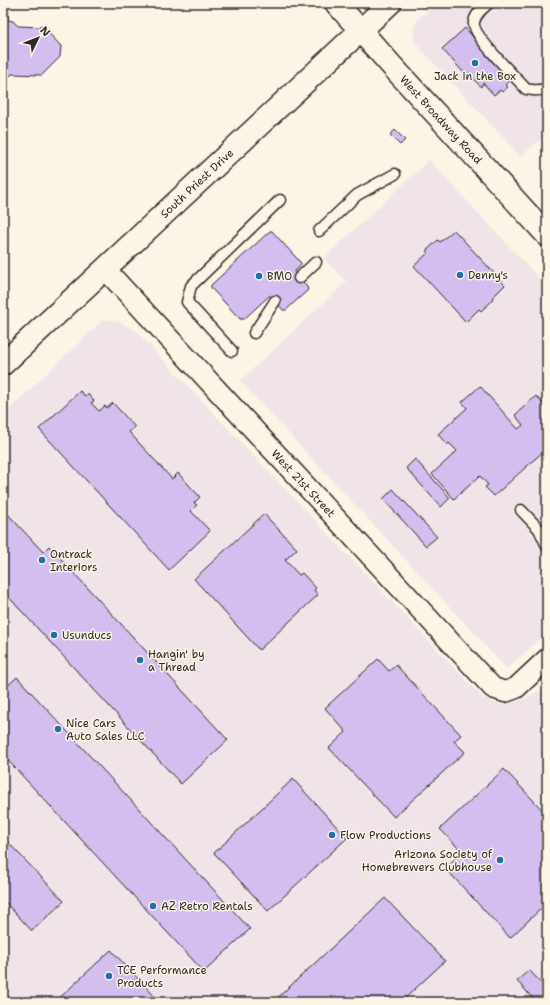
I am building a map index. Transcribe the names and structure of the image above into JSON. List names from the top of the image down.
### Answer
{
  "streets": {
    "main road": ["West Broadway Road", "South Priest Drive"],
    "street": ["West 21st Street"]
  },
  "crossings": [
    ["West Broadway Road", "South Priest Drive"],
    ["South Priest Drive", "West 21st Street"]
  ],
  "places": [
    "Jack in the Box",
    "Denny's",
    "BMO",
    "Ontrack Interiors",
    "Usunducs",
    "Hangin' by a Thread",
    "Nice Cars Auto Sales LLC",
    "Flow Productions",
    "Arizona Society of Homebrewers Clubhouse",
    "AZ Retro Rentals",
    "TCE Performance Products"
  ],
  "north": "top right"
}
